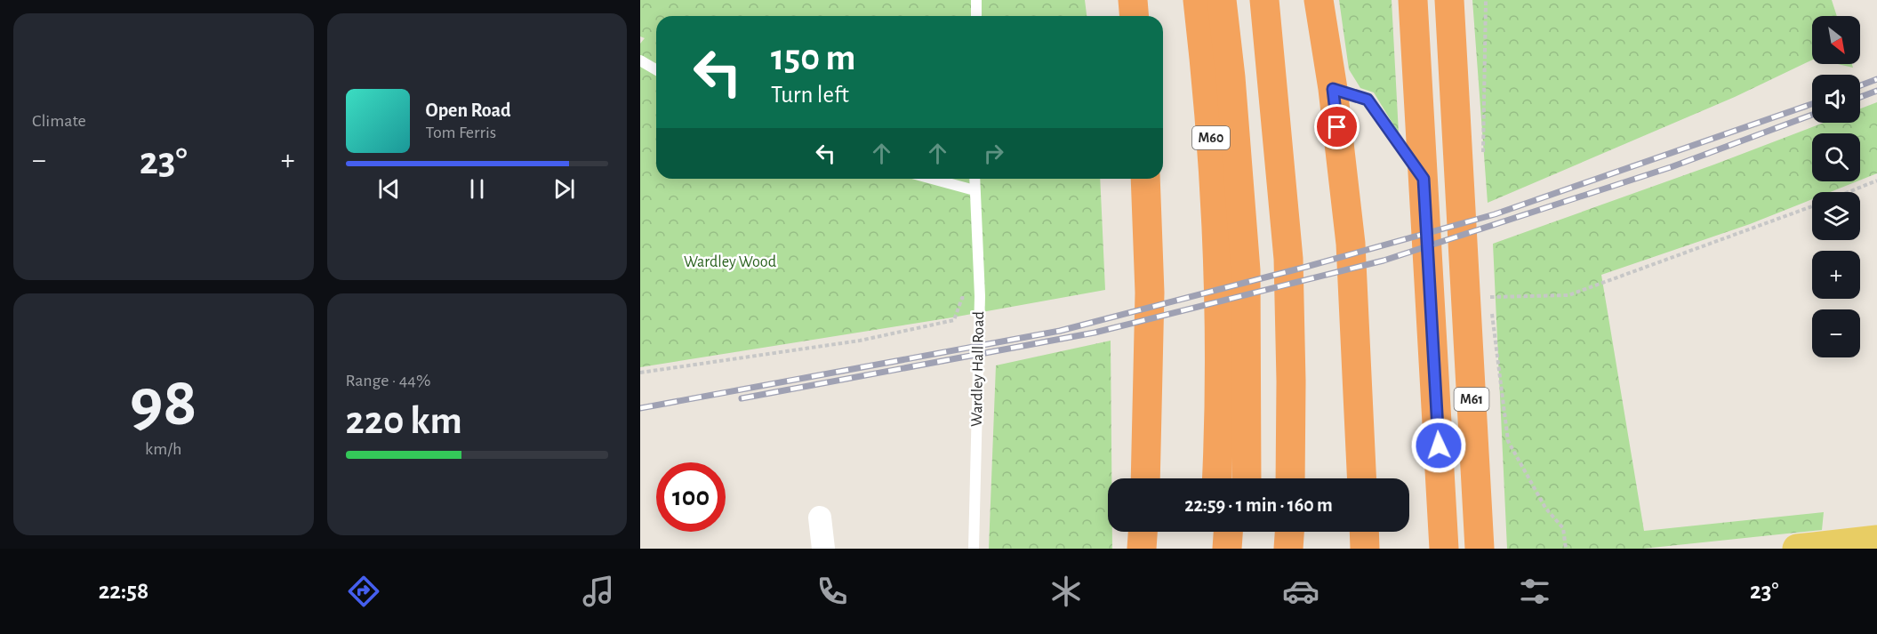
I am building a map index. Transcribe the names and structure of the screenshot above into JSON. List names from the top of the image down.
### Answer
{
  "streets": {
    "highway": ["M60", "M61"],
    "lane": ["Wardley Hall Road"]
  },
  "parks": ["Wardley Wood"],
  "north": "bottom right",
  "page": {
    "tile": [
      "Climate",
      ["98", "km/h"],
      ["Range · 44%", "220 km"]
    ],
    "map_buttons": ["+", "−"],
    "turn": ["150 m", "Turn left"],
    "song": ["Open Road", "Tom Ferris"],
    "heat": ["−", "23°", "+"],
    "limit": "100",
    "trip": "22:59 · 1 min · 160 m",
    "tabs": ["22:58", "23°"]
  }
}
